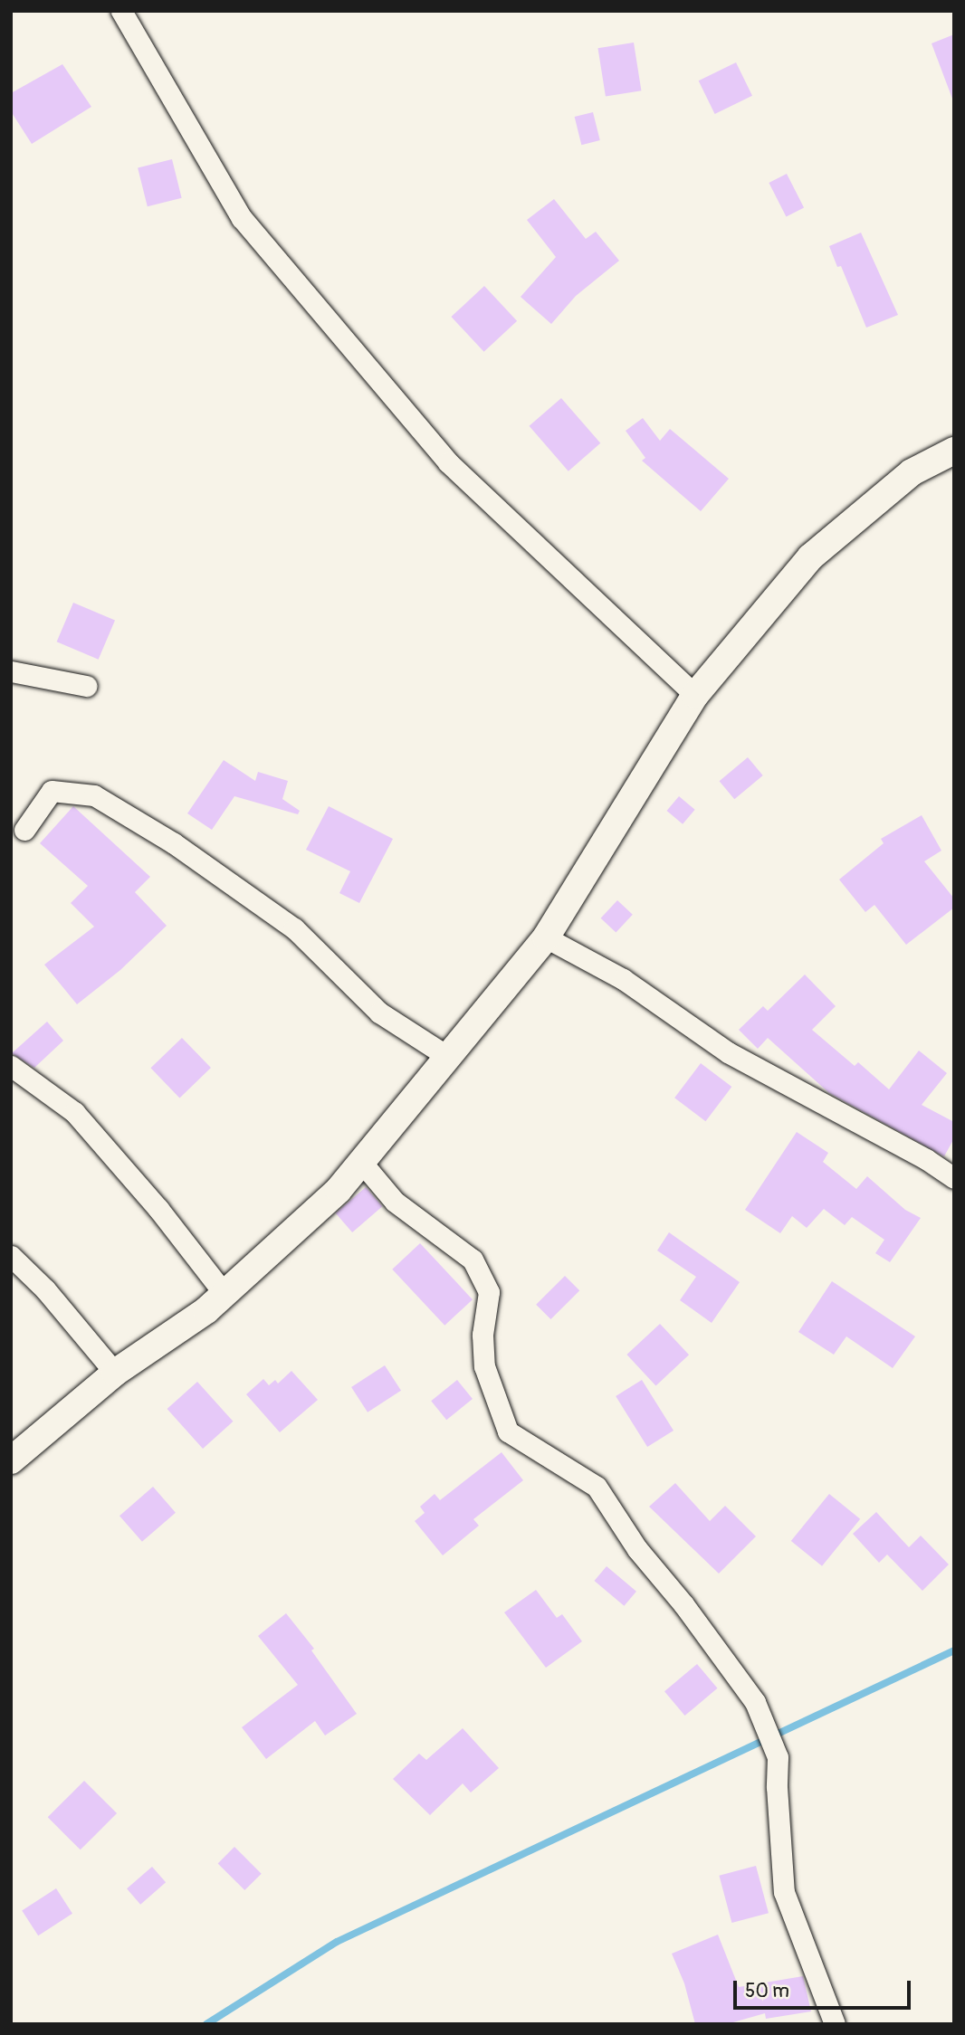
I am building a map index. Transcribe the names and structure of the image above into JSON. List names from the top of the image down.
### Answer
{
  "scale_bar": "50 m"
}
